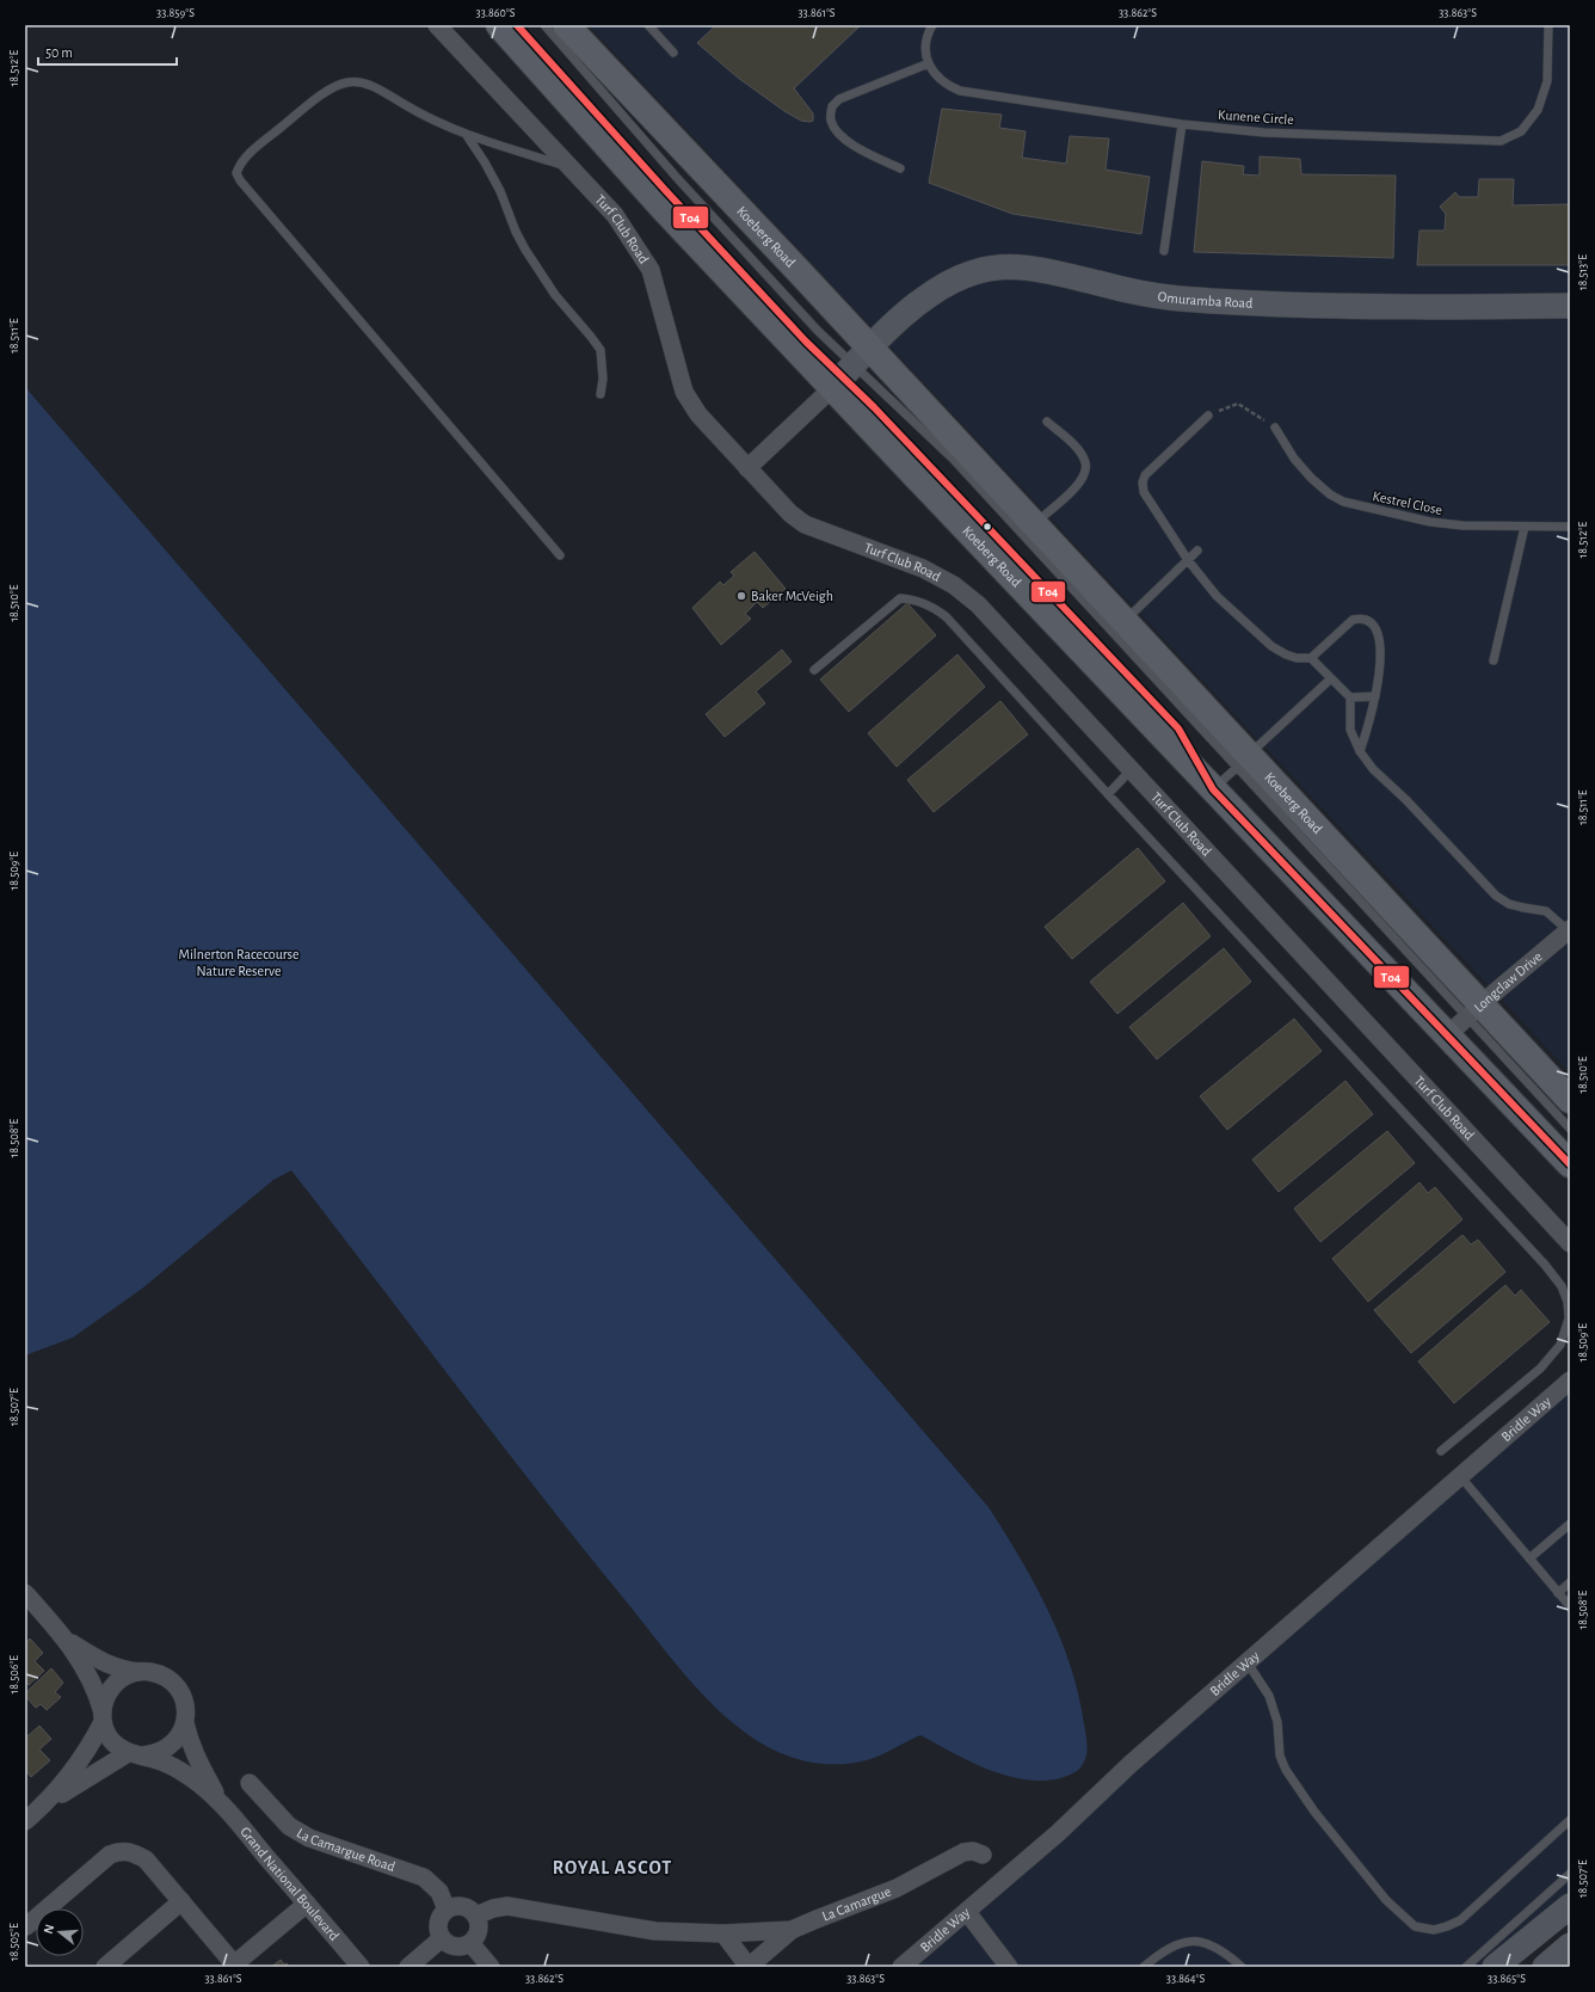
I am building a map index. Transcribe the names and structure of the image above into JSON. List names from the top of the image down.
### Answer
{
  "streets": {
    "main road": ["Koeberg Road", "Omuramba Road"],
    "street": [
      "Turf Club Road",
      "Longclaw Drive",
      "Bridle Way",
      "La Camargue Road",
      "Grand National Boulevard",
      "La Camargue"
    ],
    "lane": ["Kunene Circle", "Kestrel Close"]
  },
  "crossings": [
    ["Koeberg Road", "Omuramba Road"],
    ["Koeberg Road", "Longclaw Drive"],
    ["La Camargue Road", "La Camargue"]
  ],
  "districts": ["ROYAL ASCOT"],
  "parks": ["Milnerton Racecourse Nature Reserve"],
  "places": ["Baker McVeigh"],
  "lines": ["transit line T04"],
  "scale_bar": "50 m",
  "north": "left",
  "coordinates": [
    "33.859°S",
    "33.860°S",
    "33.861°S",
    "33.862°S",
    "33.863°S",
    "18.512°E",
    "18.513°E",
    "18.511°E",
    "18.510°E",
    "18.509°E",
    "18.508°E",
    "18.507°E",
    "18.506°E",
    "18.505°E",
    "33.864°S",
    "33.865°S"
  ]
}
